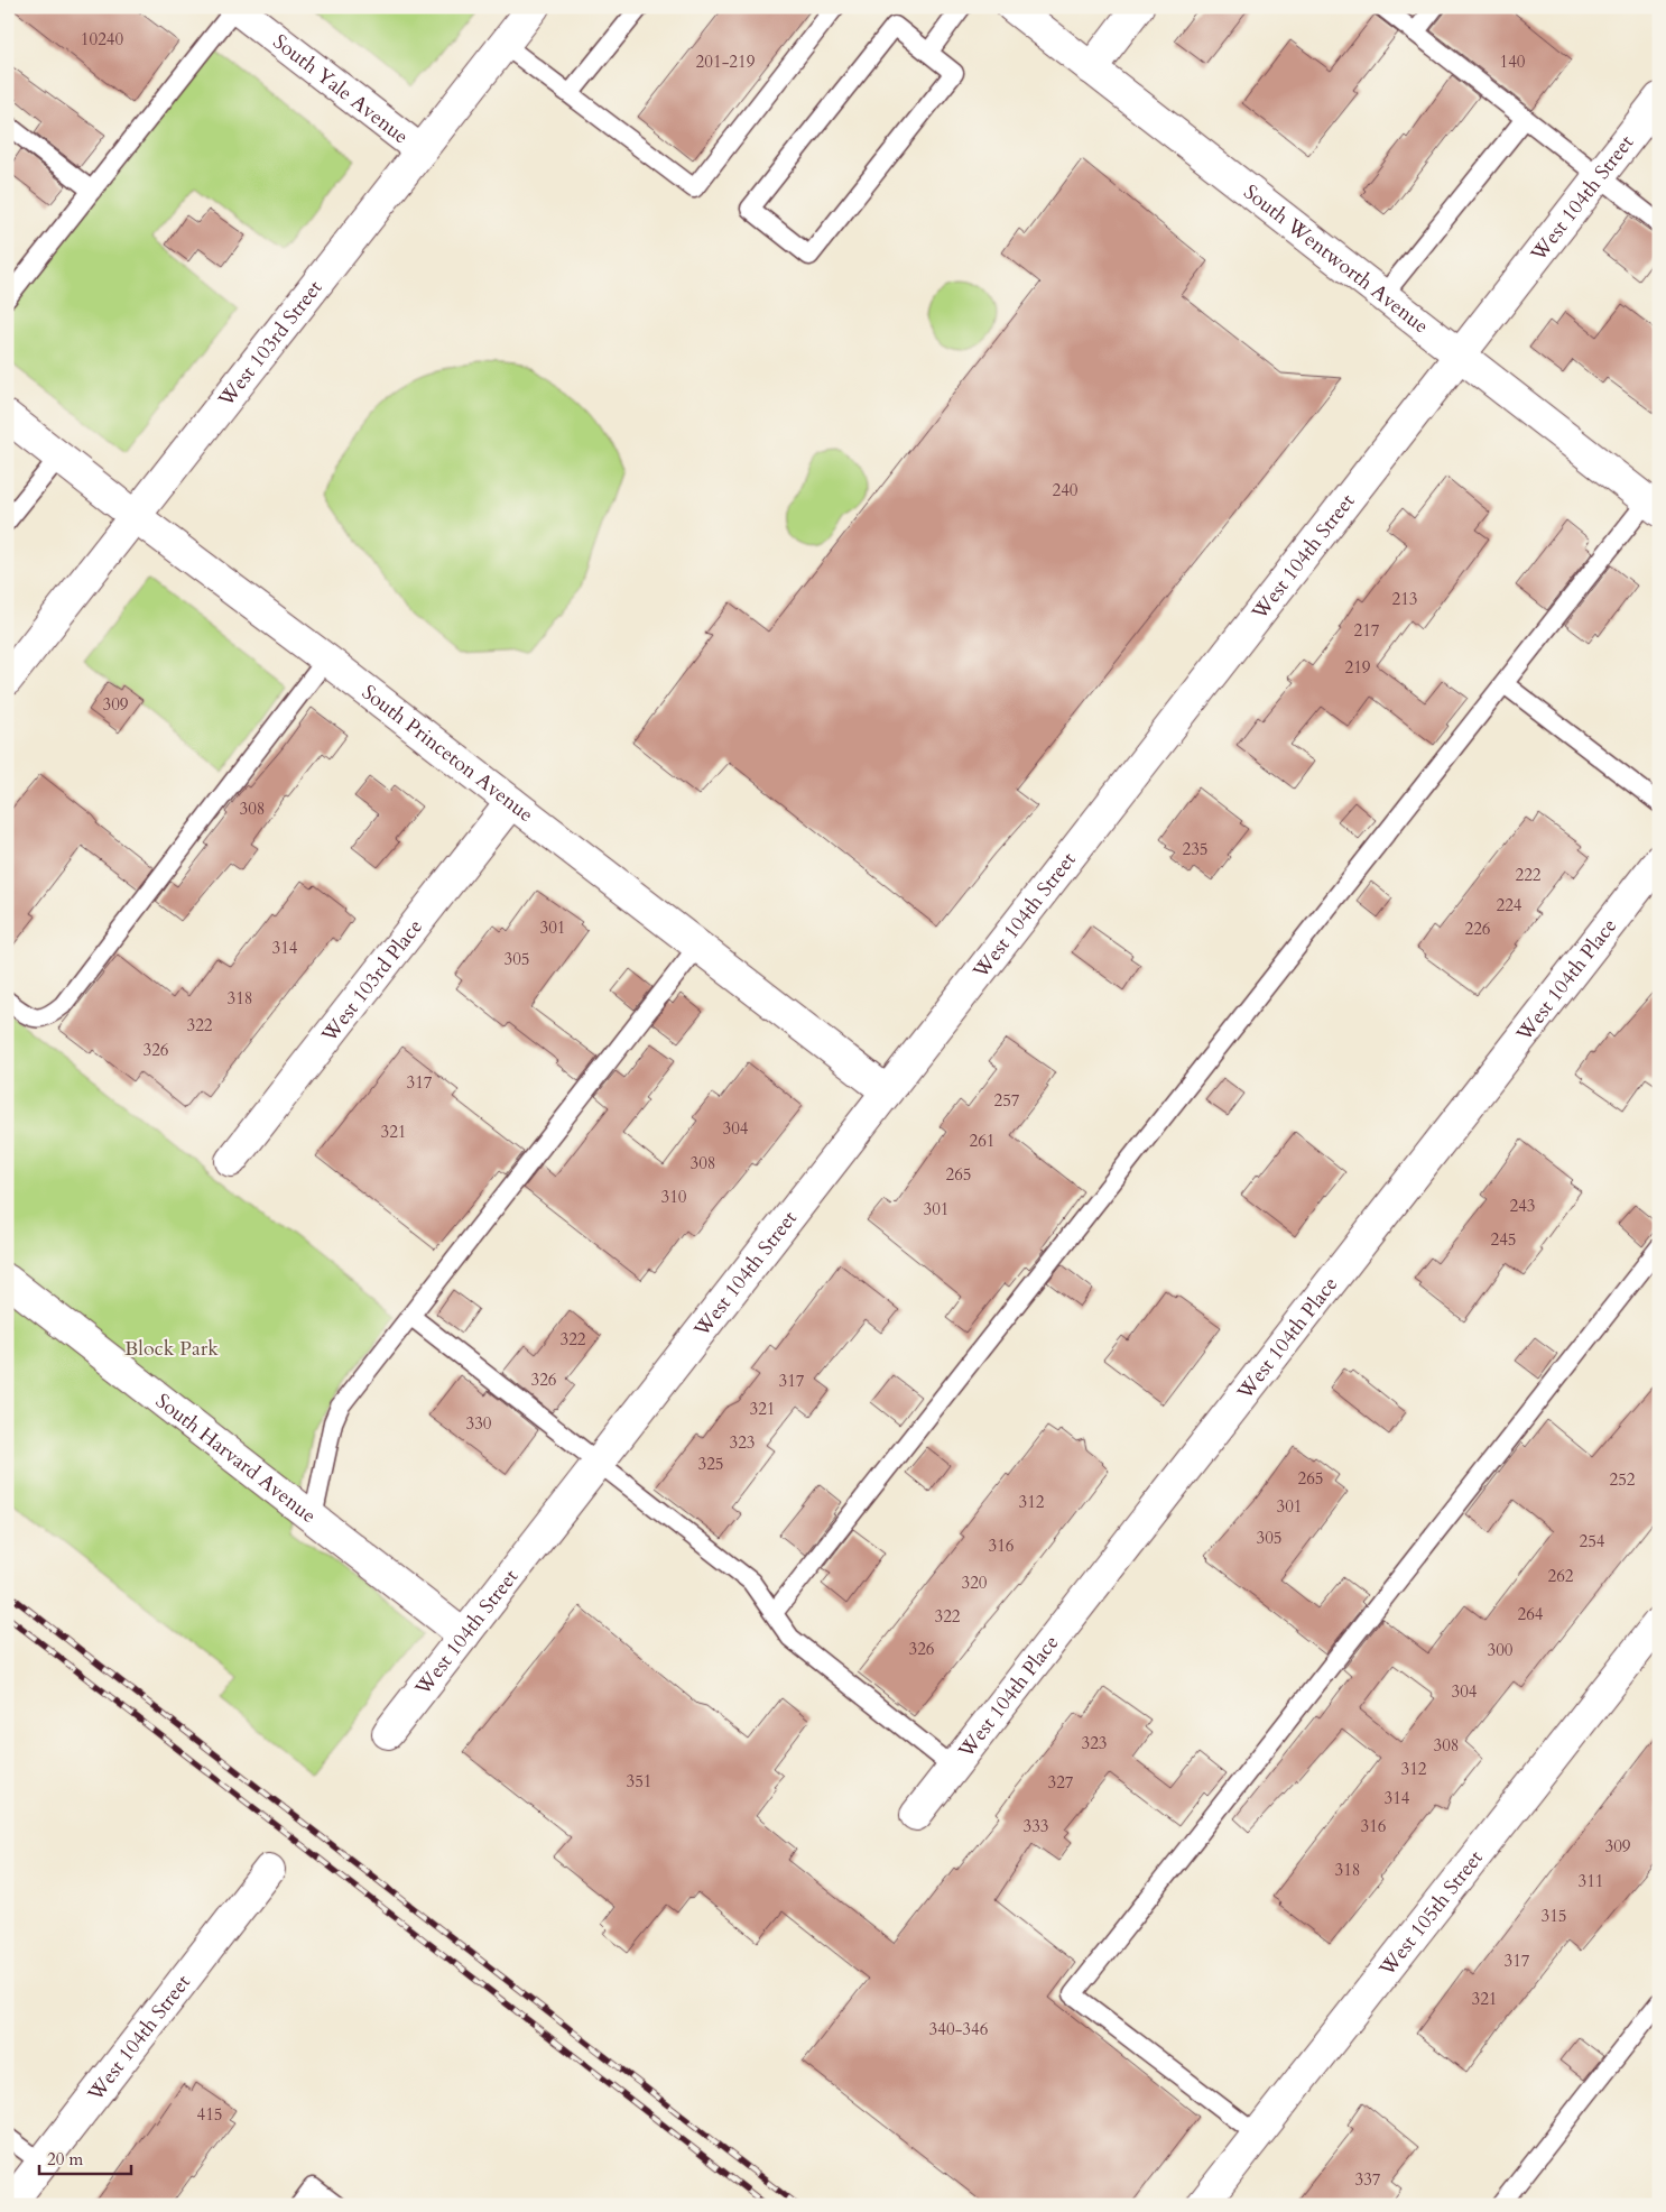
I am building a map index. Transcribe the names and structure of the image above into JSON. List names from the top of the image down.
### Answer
{
  "streets": {
    "street": [
      "South Yale Avenue",
      "West 104th Street",
      "South Wentworth Avenue",
      "West 103rd Street",
      "South Princeton Avenue",
      "West 104th Place",
      "West 103rd Place",
      "South Harvard Avenue",
      "West 105th Street"
    ]
  },
  "crossings": [
    ["South Yale Avenue", "West 103rd Street"],
    ["West 104th Street", "South Wentworth Avenue"],
    ["West 104th Street", "South Princeton Avenue"],
    ["West 104th Street", "South Harvard Avenue"],
    ["West 103rd Street", "South Princeton Avenue"],
    ["South Princeton Avenue", "West 103rd Place"]
  ],
  "parks": ["Block Park"],
  "house_numbers": [
    "10240",
    "201-219",
    "140",
    "240",
    "213",
    "217",
    "219",
    "309",
    "308",
    "235",
    "222",
    "224",
    "301",
    "226",
    "314",
    "305",
    "318",
    "322",
    "326",
    "317",
    "257",
    "304",
    "321",
    "261",
    "308",
    "265",
    "310",
    "243",
    "301",
    "245",
    "322",
    "326",
    "317",
    "321",
    "330",
    "323",
    "325",
    "265",
    "252",
    "312",
    "301",
    "305",
    "254",
    "316",
    "262",
    "320",
    "264",
    "322",
    "326",
    "300",
    "304",
    "323",
    "308",
    "312",
    "351",
    "327",
    "314",
    "333",
    "316",
    "309",
    "318",
    "311",
    "315",
    "317",
    "321",
    "340-346",
    "415",
    "337"
  ],
  "scale_bar": "20 m"
}
